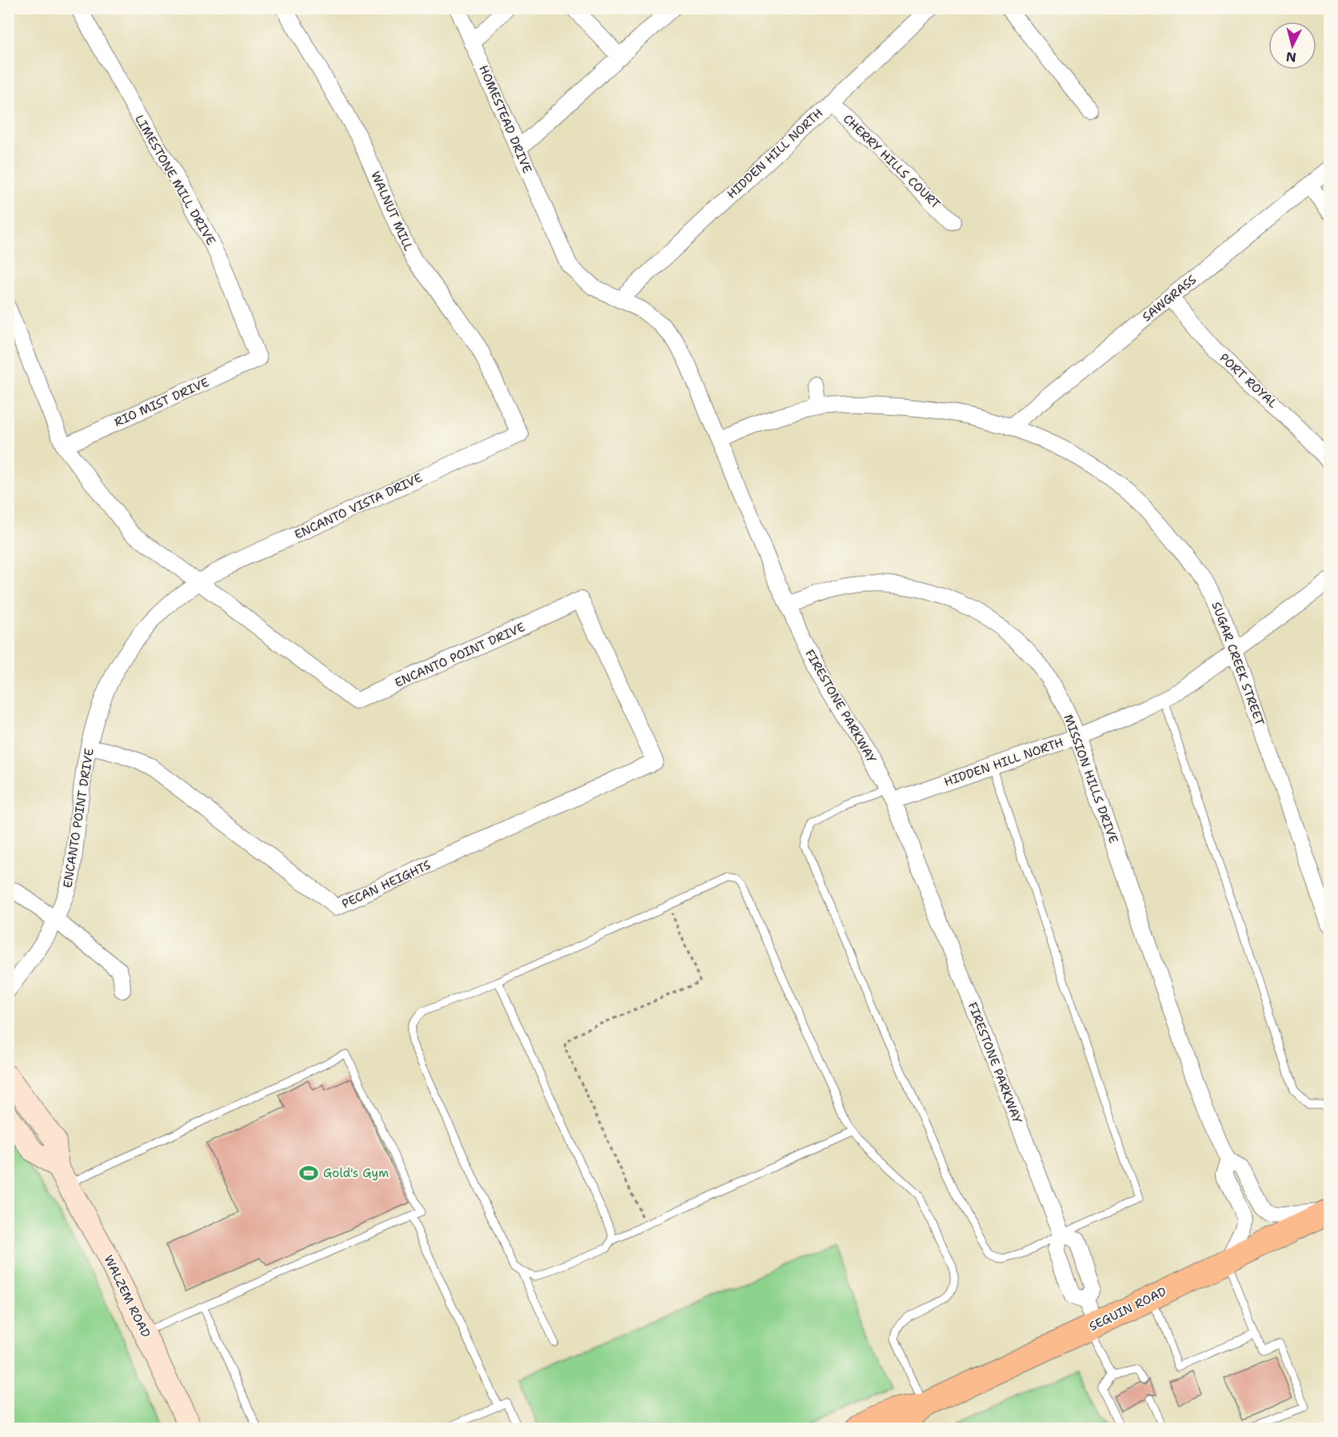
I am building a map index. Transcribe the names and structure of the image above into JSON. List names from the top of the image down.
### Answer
{
  "streets": {
    "main road": ["SEGUIN ROAD"],
    "street": [
      "HOMESTEAD DRIVE",
      "HIDDEN HILL NORTH",
      "CHERRY HILLS COURT",
      "LIMESTONE MILL DRIVE",
      "WALNUT MILL",
      "SAWGRASS",
      "PORT ROYAL",
      "RIO MIST DRIVE",
      "ENCANTO VISTA DRIVE",
      "ENCANTO POINT DRIVE",
      "SUGAR CREEK STREET",
      "FIRESTONE PARKWAY",
      "MISSION HILLS DRIVE",
      "PECAN HEIGHTS",
      "WALZEM ROAD"
    ]
  },
  "crossings": [
    ["HOMESTEAD DRIVE", "FIRESTONE PARKWAY"],
    ["HIDDEN HILL NORTH", "CHERRY HILLS COURT"],
    ["HIDDEN HILL NORTH", "SUGAR CREEK STREET"],
    ["HIDDEN HILL NORTH", "FIRESTONE PARKWAY"],
    ["HIDDEN HILL NORTH", "MISSION HILLS DRIVE"],
    ["LIMESTONE MILL DRIVE", "RIO MIST DRIVE"],
    ["WALNUT MILL", "ENCANTO VISTA DRIVE"],
    ["SAWGRASS", "PORT ROYAL"],
    ["SAWGRASS", "SUGAR CREEK STREET"],
    ["RIO MIST DRIVE", "ENCANTO POINT DRIVE"],
    ["ENCANTO VISTA DRIVE", "ENCANTO POINT DRIVE"],
    ["ENCANTO POINT DRIVE", "PECAN HEIGHTS"],
    ["SUGAR CREEK STREET", "FIRESTONE PARKWAY"],
    ["FIRESTONE PARKWAY", "MISSION HILLS DRIVE"],
    ["FIRESTONE PARKWAY", "SEGUIN ROAD"],
    ["MISSION HILLS DRIVE", "SEGUIN ROAD"]
  ],
  "places": {
    "sports": ["Gold's Gym"]
  },
  "north": "bottom"
}
